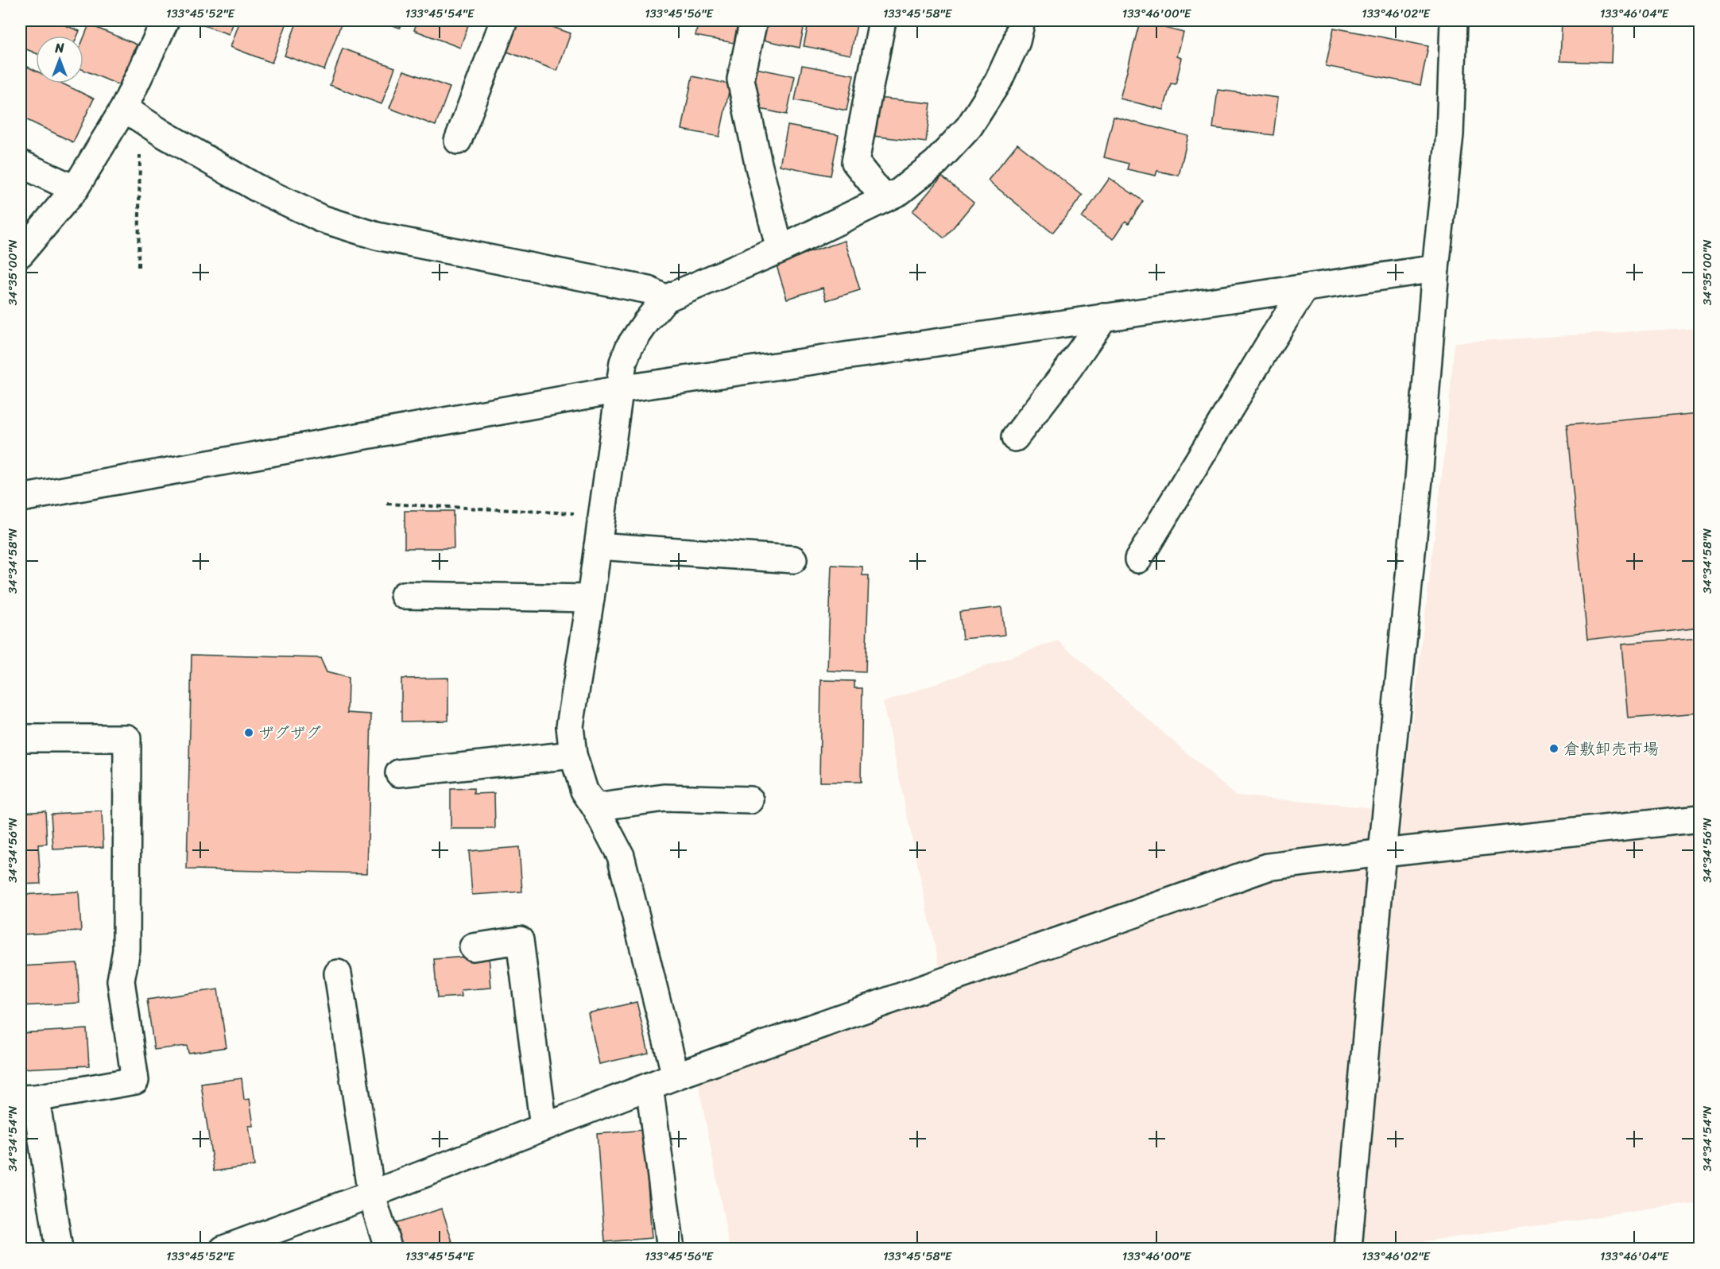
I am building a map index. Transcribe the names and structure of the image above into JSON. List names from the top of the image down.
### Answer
{
  "places": ["ザグザグ", "倉敷卸売市場"],
  "north": "top",
  "coordinates": [
    "133°45'52\"E",
    "133°45'54\"E",
    "133°45'56\"E",
    "133°45'58\"E",
    "133°46'00\"E",
    "133°46'02\"E",
    "133°46'04\"E",
    "34°35'00\"N",
    "34°34'58\"N",
    "34°34'56\"N",
    "34°34'54\"N"
  ]
}
